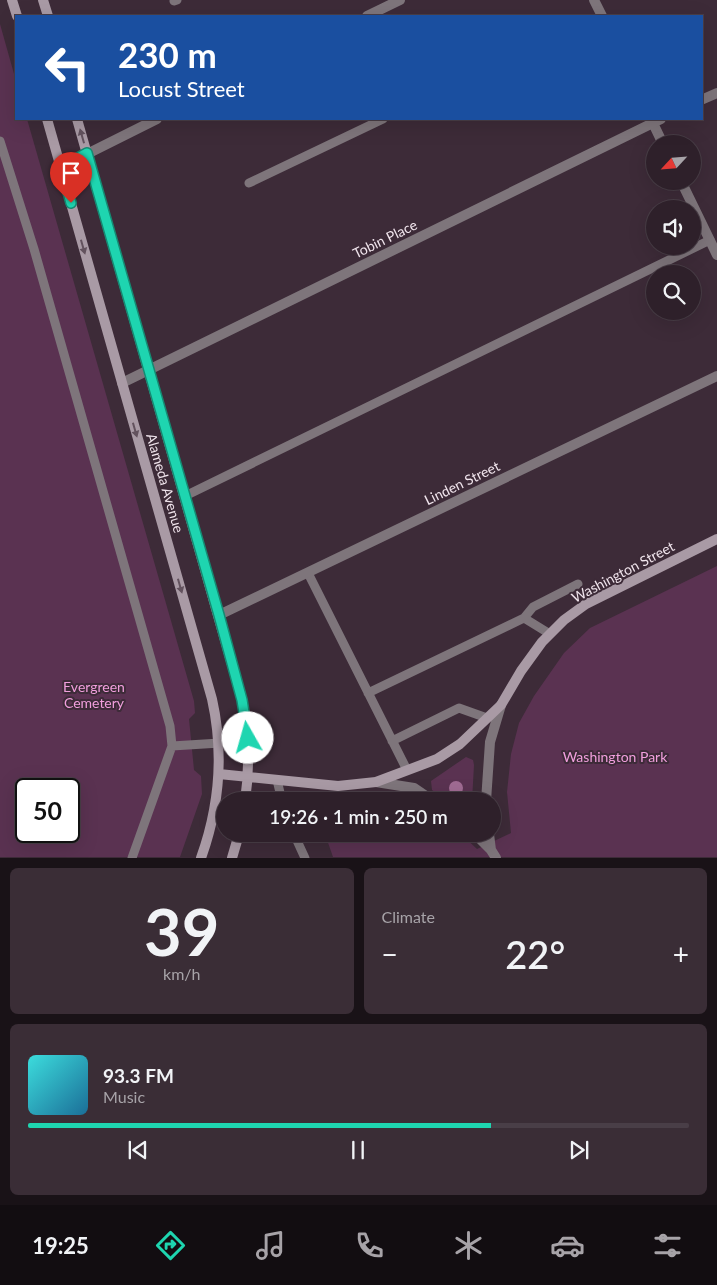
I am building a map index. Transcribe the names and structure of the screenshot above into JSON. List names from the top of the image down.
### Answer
{
  "streets": {
    "main road": ["Alameda Avenue", "Washington Street"],
    "street": ["Tobin Place", "Linden Street"]
  },
  "crossings": [
    ["Tobin Place", "Alameda Avenue"],
    ["Alameda Avenue", "Linden Street"],
    ["Alameda Avenue", "Washington Street"]
  ],
  "parks": ["Evergreen Cemetery", "Washington Park"],
  "north": "bottom left",
  "page": {
    "turn": ["230 m", "Locust Street"],
    "limit": "50",
    "trip": "19:26 · 1 min · 250 m",
    "tile": [
      ["39", "km/h"],
      "Climate"
    ],
    "heat": ["−", "22°", "+"],
    "song": ["93.3 FM", "Music"],
    "tabs": "19:25"
  }
}
